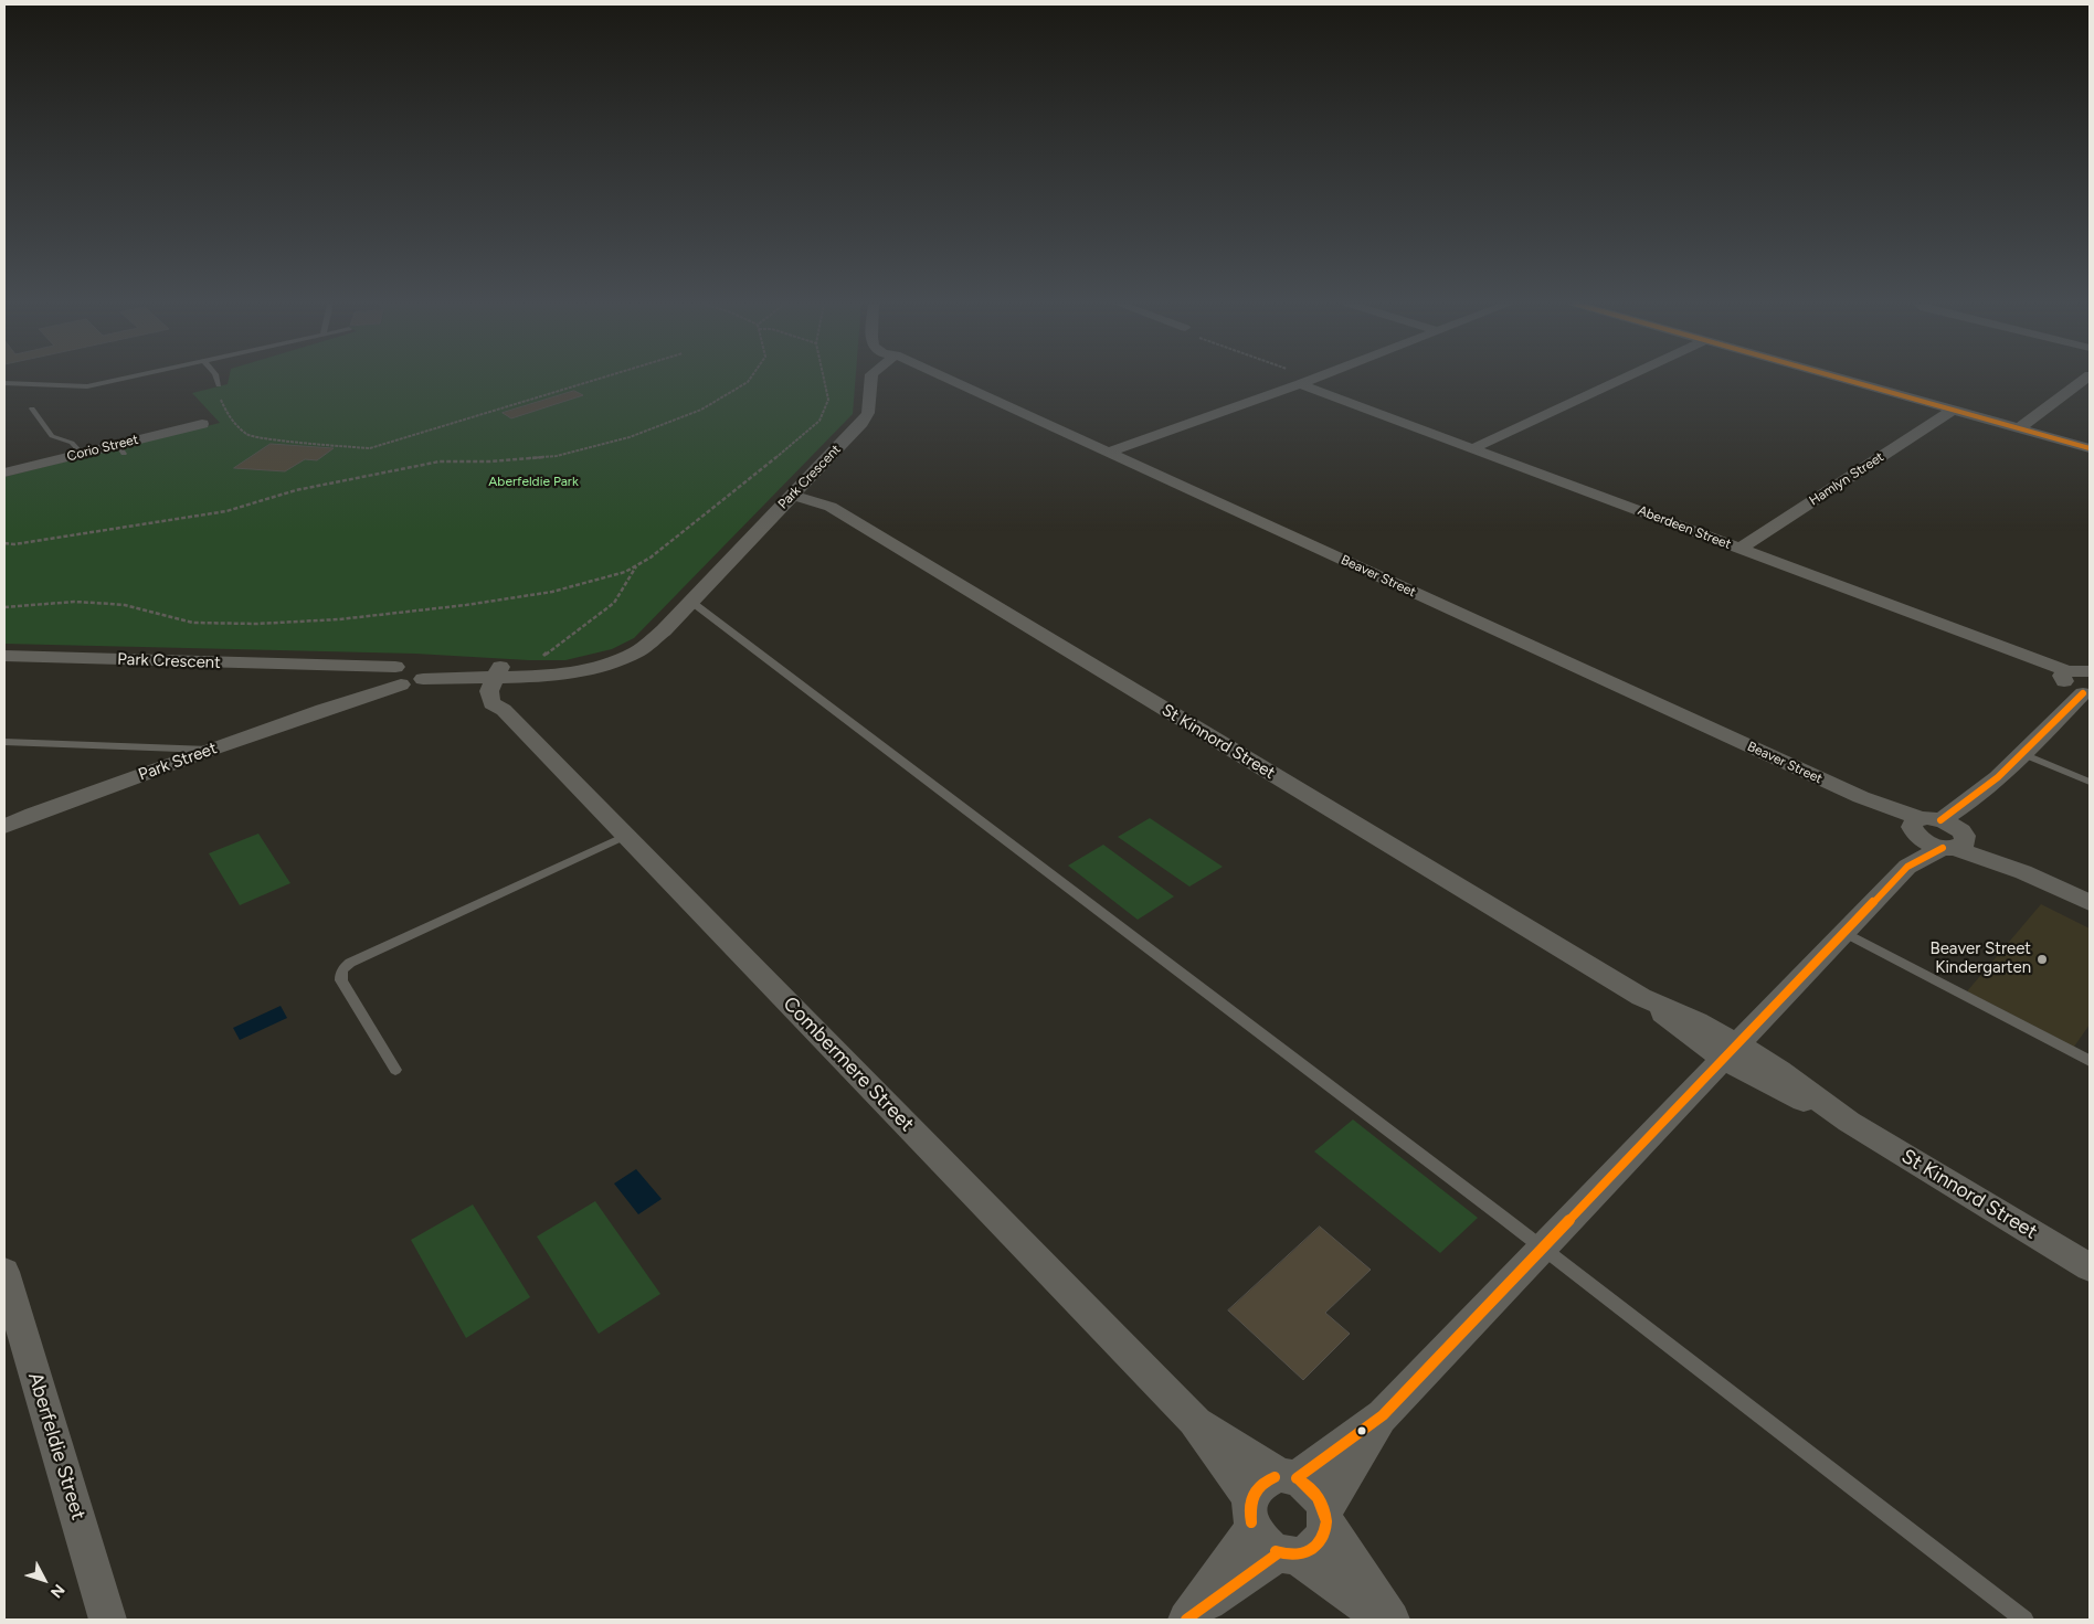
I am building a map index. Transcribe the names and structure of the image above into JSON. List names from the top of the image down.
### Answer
{
  "streets": {
    "street": [
      "Corio Street",
      "Park Crescent",
      "Hamlyn Street",
      "Aberdeen Street",
      "Beaver Street",
      "St Kinnord Street",
      "Park Street",
      "Combermere Street",
      "Aberfeldie Street"
    ]
  },
  "crossings": [
    ["Park Crescent", "St Kinnord Street"],
    ["Park Crescent", "Park Street"],
    ["Park Crescent", "Combermere Street"],
    ["Hamlyn Street", "Aberdeen Street"]
  ],
  "parks": ["Aberfeldie Park"],
  "places": ["Beaver Street Kindergarten"],
  "north": "bottom right"
}
